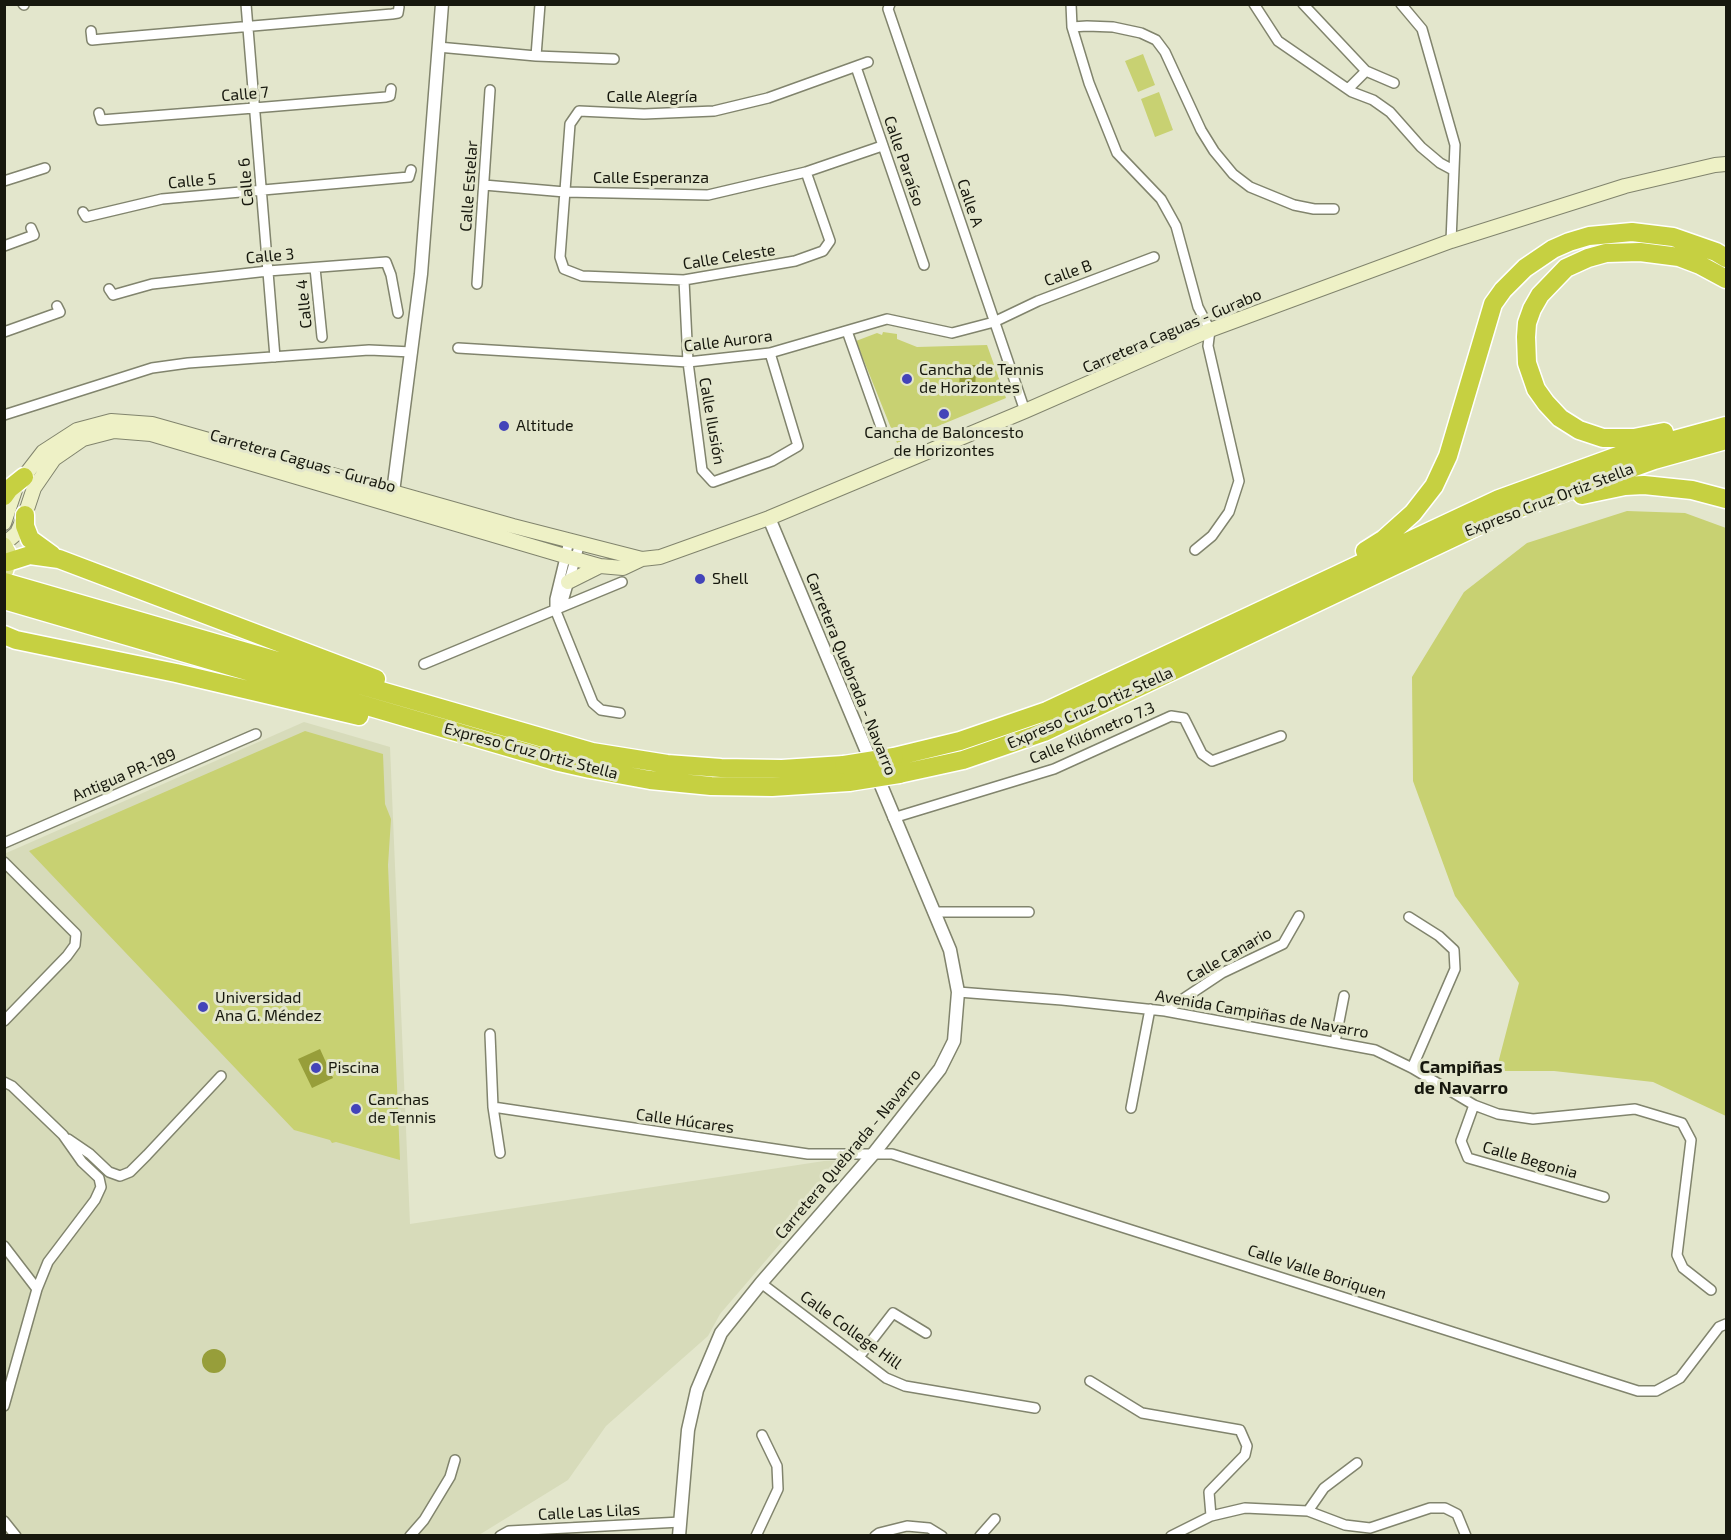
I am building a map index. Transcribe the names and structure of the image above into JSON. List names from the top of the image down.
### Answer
{
  "streets": {
    "highway": ["Expreso Cruz Ortiz Stella"],
    "main road": ["Carretera Caguas - Gurabo"],
    "street": [
      "Calle 7",
      "Calle Alegría",
      "Calle Paraíso",
      "Calle Esperanza",
      "Calle 5",
      "Calle 6",
      "Calle Estelar",
      "Calle A",
      "Calle 3",
      "Calle Celeste",
      "Calle B",
      "Calle 4",
      "Calle Aurora",
      "Calle Ilusión",
      "Carretera Quebrada - Navarro",
      "Calle Kilómetro 7.3",
      "Antigua PR-189",
      "Calle Canario",
      "Avenida Campiñas de Navarro",
      "Calle Húcares",
      "Calle Begonia",
      "Calle Valle Boriquen",
      "Calle College Hill",
      "Calle Las Lilas"
    ]
  },
  "crossings": [
    ["Calle 7", "Calle 6"],
    ["Calle Alegría", "Calle Paraíso"],
    ["Calle Alegría", "Calle Esperanza"],
    ["Calle Alegría", "Calle Celeste"],
    ["Calle Paraíso", "Calle Esperanza"],
    ["Calle Esperanza", "Calle Estelar"],
    ["Calle Esperanza", "Calle Celeste"],
    ["Calle 5", "Calle 6"],
    ["Calle 6", "Calle 3"],
    ["Calle A", "Calle B"],
    ["Calle A", "Carretera Caguas - Gurabo"],
    ["Calle A", "Calle Aurora"],
    ["Calle 3", "Calle 4"],
    ["Calle Celeste", "Calle Ilusión"],
    ["Calle B", "Calle Aurora"],
    ["Carretera Caguas - Gurabo", "Carretera Quebrada - Navarro"],
    ["Calle Aurora", "Calle Ilusión"],
    ["Carretera Quebrada - Navarro", "Calle Kilómetro 7.3"],
    ["Carretera Quebrada - Navarro", "Avenida Campiñas de Navarro"],
    ["Carretera Quebrada - Navarro", "Calle Húcares"],
    ["Carretera Quebrada - Navarro", "Calle Valle Boriquen"],
    ["Carretera Quebrada - Navarro", "Calle College Hill"],
    ["Carretera Quebrada - Navarro", "Calle Las Lilas"],
    ["Calle Canario", "Avenida Campiñas de Navarro"],
    ["Avenida Campiñas de Navarro", "Calle Begonia"],
    ["Calle Húcares", "Calle Valle Boriquen"]
  ],
  "districts": ["Campiñas de Navarro"],
  "places": [
    "Cancha de Tennis de Horizontes",
    "Cancha de Baloncesto de Horizontes",
    "Altitude",
    "Shell",
    "Universidad Ana G. Méndez",
    "Piscina",
    "Canchas de Tennis"
  ]
}
